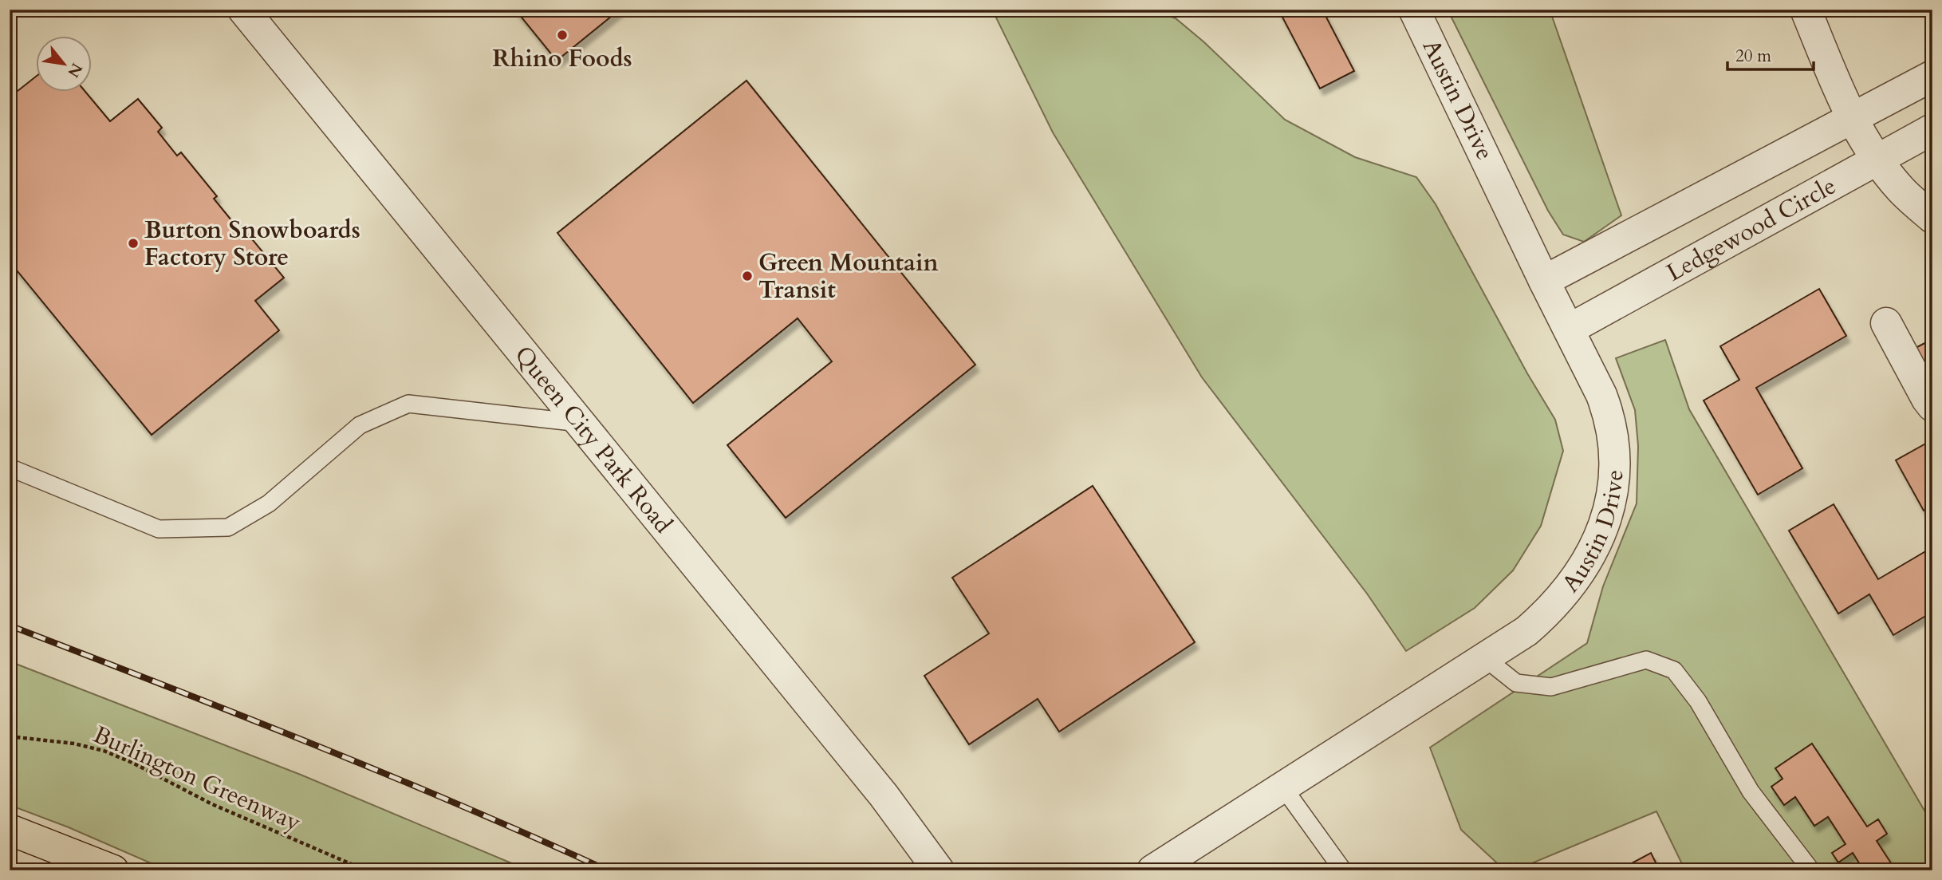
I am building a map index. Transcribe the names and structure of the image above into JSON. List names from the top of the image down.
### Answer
{
  "streets": {
    "street": ["Austin Drive", "Ledgewood Circle", "Queen City Park Road"],
    "path": ["Burlington Greenway"]
  },
  "crossings": [
    ["Austin Drive", "Ledgewood Circle"]
  ],
  "places": ["Rhino Foods", "Burton Snowboards Factory Store", "Green Mountain Transit"],
  "scale_bar": "20 m",
  "north": "bottom right"
}
